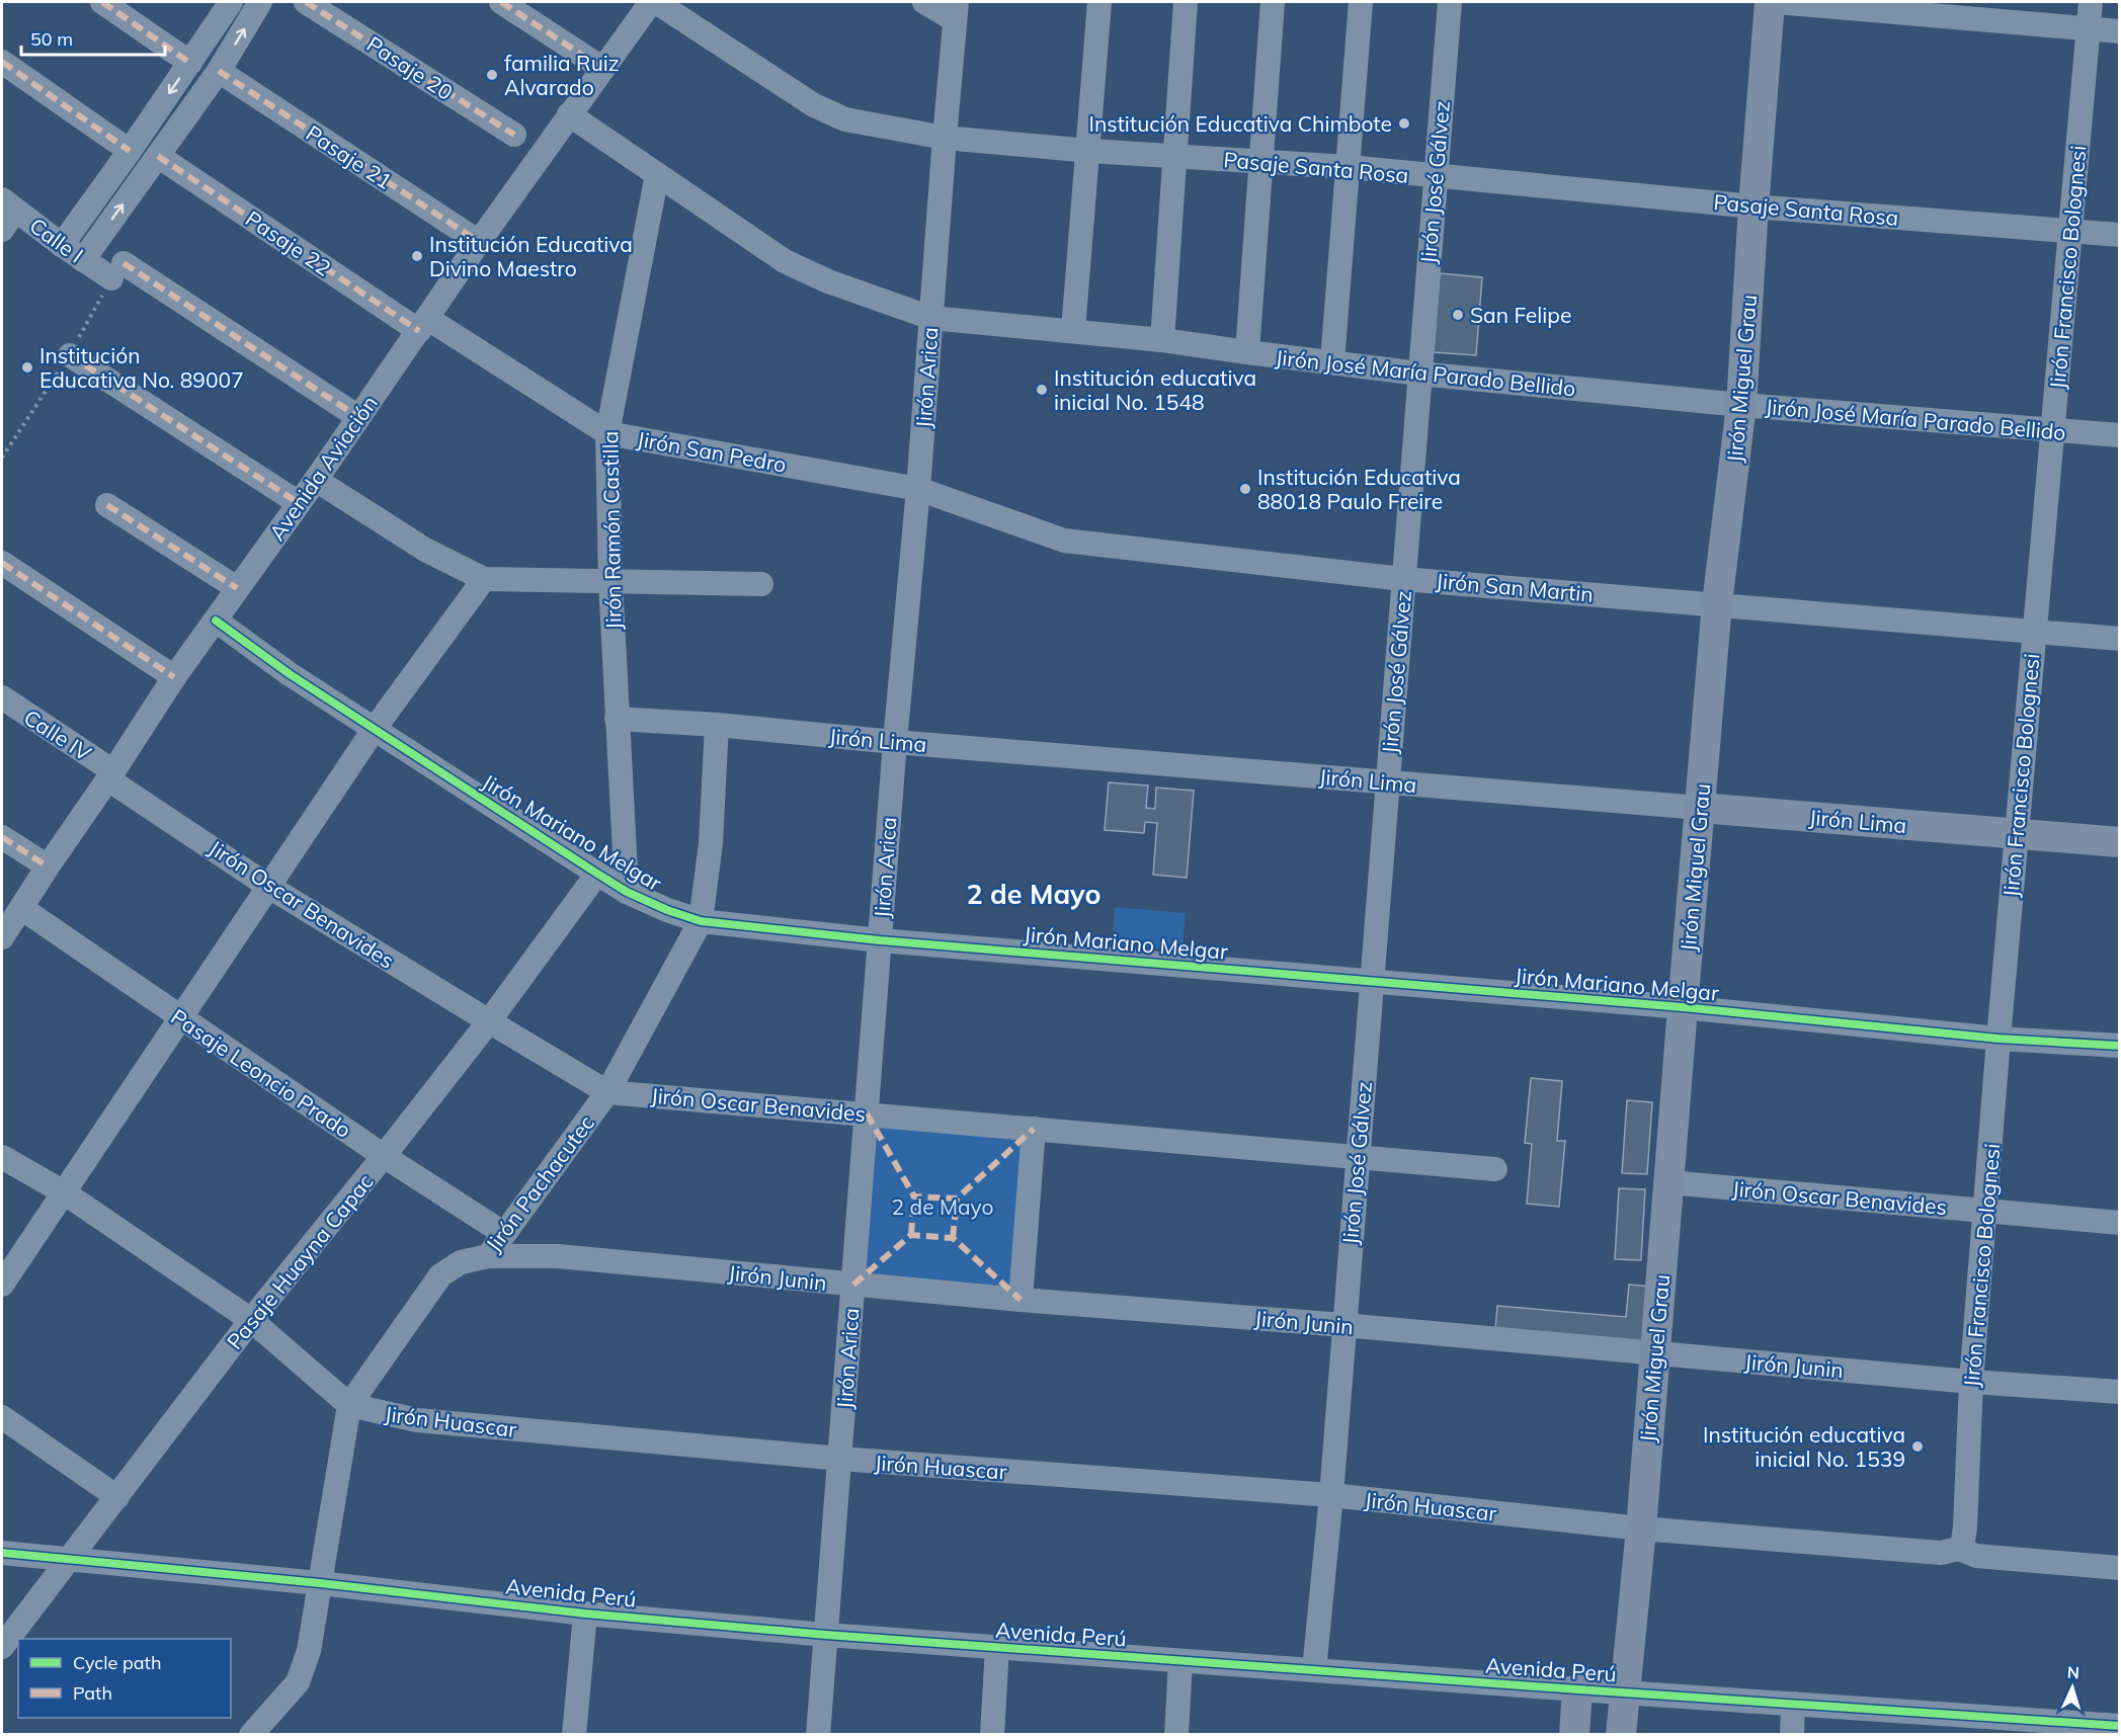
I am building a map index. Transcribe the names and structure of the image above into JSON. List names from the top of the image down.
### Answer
{
  "streets": {
    "main road": ["Jirón Miguel Grau", "Jirón Lima"],
    "street": [
      "Pasaje 20",
      "Pasaje 21",
      "Pasaje Santa Rosa",
      "Jirón José Gálvez",
      "Calle I",
      "Pasaje 22",
      "Jirón Francisco Bolognesi",
      "Jirón José María Parado Bellido",
      "Jirón Arica",
      "Jirón San Pedro",
      "Avenida Aviación",
      "Jirón Ramón Castilla",
      "Jirón San Martin",
      "Calle IV",
      "Jirón Mariano Melgar",
      "Jirón Oscar Benavides",
      "Pasaje Leoncio Prado",
      "Jirón Pachacutec",
      "Pasaje Huayna Capac",
      "Jirón Junin",
      "Jirón Huascar",
      "Avenida Perú"
    ]
  },
  "crossings": [
    ["Pasaje 21", "Avenida Aviación"],
    ["Pasaje Santa Rosa", "Jirón José Gálvez"],
    ["Pasaje Santa Rosa", "Jirón Francisco Bolognesi"],
    ["Pasaje Santa Rosa", "Jirón Arica"],
    ["Pasaje Santa Rosa", "Jirón Miguel Grau"],
    ["Jirón José Gálvez", "Jirón José María Parado Bellido"],
    ["Jirón José Gálvez", "Jirón San Martin"],
    ["Jirón José Gálvez", "Jirón Lima"],
    ["Jirón José Gálvez", "Jirón Mariano Melgar"],
    ["Jirón José Gálvez", "Jirón Oscar Benavides"],
    ["Jirón José Gálvez", "Jirón Junin"],
    ["Jirón José Gálvez", "Jirón Huascar"],
    ["Jirón José Gálvez", "Avenida Perú"],
    ["Calle I", "Avenida Aviación"],
    ["Pasaje 22", "Jirón San Pedro"],
    ["Pasaje 22", "Avenida Aviación"],
    ["Jirón Francisco Bolognesi", "Jirón José María Parado Bellido"],
    ["Jirón Francisco Bolognesi", "Jirón San Martin"],
    ["Jirón Francisco Bolognesi", "Jirón Lima"],
    ["Jirón Francisco Bolognesi", "Jirón Mariano Melgar"],
    ["Jirón Francisco Bolognesi", "Jirón Oscar Benavides"],
    ["Jirón Francisco Bolognesi", "Jirón Junin"],
    ["Jirón Francisco Bolognesi", "Jirón Huascar"],
    ["Jirón José María Parado Bellido", "Jirón Arica"],
    ["Jirón José María Parado Bellido", "Jirón Miguel Grau"],
    ["Jirón José María Parado Bellido", "Avenida Aviación"],
    ["Jirón José María Parado Bellido", "Jirón Ramón Castilla"],
    ["Jirón Arica", "Jirón San Pedro"],
    ["Jirón Arica", "Jirón San Martin"],
    ["Jirón Arica", "Jirón Lima"],
    ["Jirón Arica", "Jirón Mariano Melgar"],
    ["Jirón Arica", "Jirón Oscar Benavides"],
    ["Jirón Arica", "Jirón Junin"],
    ["Jirón Arica", "Jirón Huascar"],
    ["Jirón Arica", "Avenida Perú"],
    ["Jirón Miguel Grau", "Jirón San Martin"],
    ["Jirón Miguel Grau", "Jirón Lima"],
    ["Jirón Miguel Grau", "Jirón Mariano Melgar"],
    ["Jirón Miguel Grau", "Jirón Oscar Benavides"],
    ["Jirón Miguel Grau", "Jirón Junin"],
    ["Jirón Miguel Grau", "Jirón Huascar"],
    ["Jirón Miguel Grau", "Avenida Perú"],
    ["Jirón San Pedro", "Avenida Aviación"],
    ["Jirón San Pedro", "Jirón Ramón Castilla"],
    ["Jirón San Pedro", "Jirón San Martin"],
    ["Avenida Aviación", "Calle IV"],
    ["Avenida Aviación", "Jirón Mariano Melgar"],
    ["Avenida Aviación", "Jirón Oscar Benavides"],
    ["Avenida Aviación", "Pasaje Leoncio Prado"],
    ["Jirón Ramón Castilla", "Jirón Lima"],
    ["Jirón Ramón Castilla", "Jirón Mariano Melgar"],
    ["Calle IV", "Jirón Oscar Benavides"],
    ["Jirón Lima", "Jirón Pachacutec"],
    ["Jirón Mariano Melgar", "Jirón Pachacutec"],
    ["Jirón Mariano Melgar", "Pasaje Huayna Capac"],
    ["Jirón Oscar Benavides", "Jirón Pachacutec"],
    ["Jirón Oscar Benavides", "Pasaje Huayna Capac"],
    ["Pasaje Leoncio Prado", "Jirón Pachacutec"],
    ["Pasaje Leoncio Prado", "Pasaje Huayna Capac"],
    ["Jirón Pachacutec", "Jirón Junin"],
    ["Jirón Pachacutec", "Jirón Huascar"],
    ["Jirón Pachacutec", "Avenida Perú"],
    ["Pasaje Huayna Capac", "Jirón Huascar"],
    ["Pasaje Huayna Capac", "Avenida Perú"]
  ],
  "districts": ["2 de Mayo"],
  "parks": ["2 de Mayo"],
  "places": [
    "familia Ruiz Alvarado",
    "Institución Educativa Chimbote",
    "Institución Educativa Divino Maestro",
    "San Felipe",
    "Institución Educativa No. 89007",
    "Institución educativa inicial No. 1548",
    "Institución Educativa 88018 Paulo Freire",
    "Institución educativa inicial No. 1539"
  ],
  "legend": ["Cycle path", "Path"],
  "scale_bar": "50 m",
  "north": "top"
}
